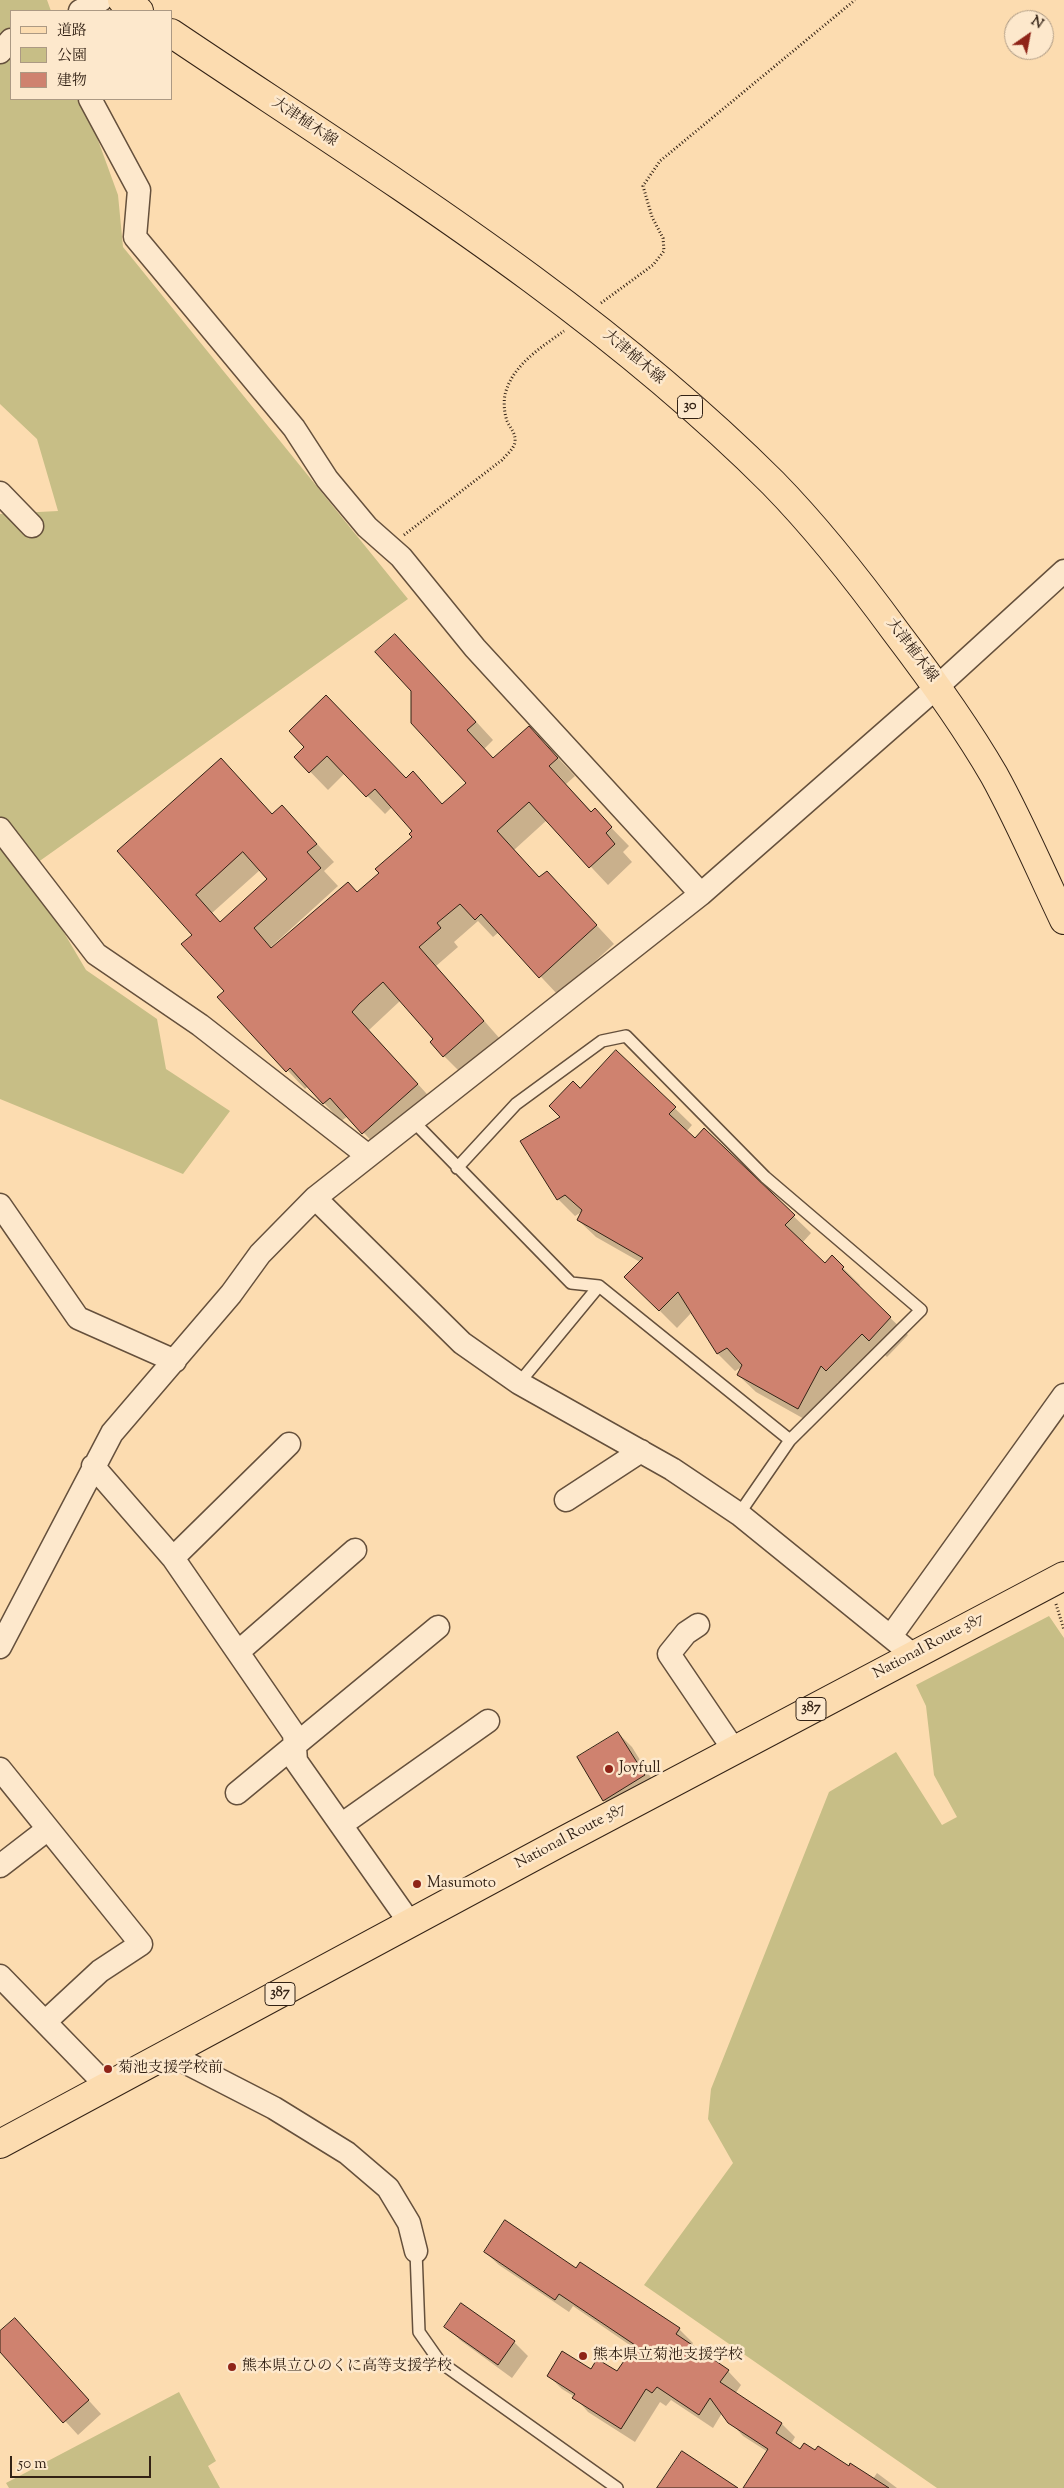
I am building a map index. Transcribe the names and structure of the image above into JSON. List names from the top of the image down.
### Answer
{
  "streets": {
    "main road": [
      "大津植木線",
      "30",
      "National Route 387",
      "387"
    ]
  },
  "places": [
    "Joyfull",
    "Masumoto",
    "菊池支援学校前",
    "熊本県立菊池支援学校",
    "熊本県立ひのくに高等支援学校"
  ],
  "legend": ["道路", "公園", "建物"],
  "scale_bar": "50 m",
  "north": "top right"
}
